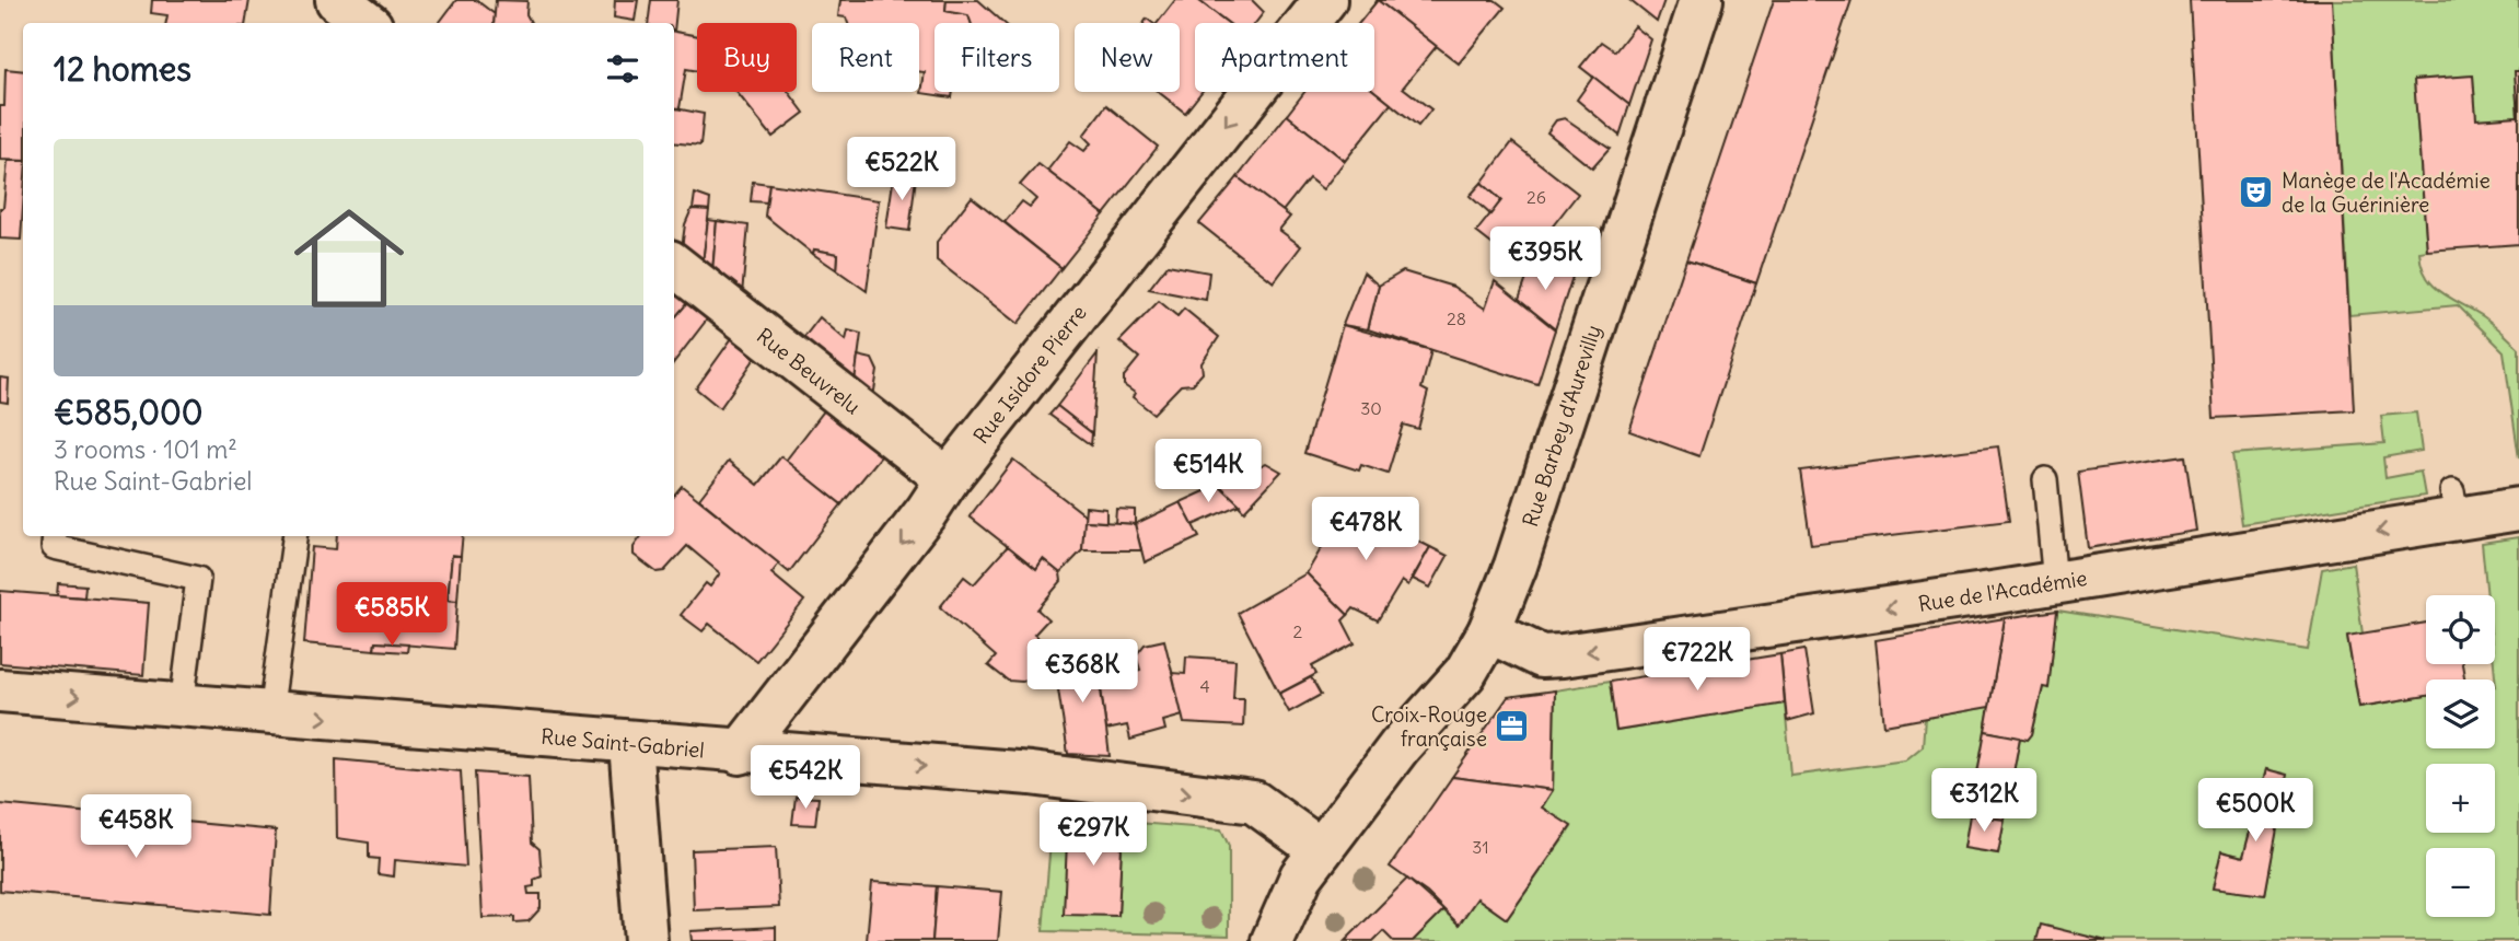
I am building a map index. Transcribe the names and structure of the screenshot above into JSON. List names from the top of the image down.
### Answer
{
  "streets": {
    "street": [
      "Rue Beuvrelu",
      "Rue Isidore Pierre",
      "Rue Barbey d'Aurevilly",
      "Rue de l'Académie",
      "Rue Saint-Gabriel"
    ]
  },
  "crossings": [
    ["Rue Beuvrelu", "Rue Isidore Pierre"],
    ["Rue Isidore Pierre", "Rue Saint-Gabriel"],
    ["Rue Barbey d'Aurevilly", "Rue de l'Académie"],
    ["Rue Barbey d'Aurevilly", "Rue Saint-Gabriel"]
  ],
  "one_way": ["Rue Isidore Pierre", "Rue de l'Académie", "Rue Saint-Gabriel"],
  "places": {
    "theatre": ["Manège de l'Académie de la Guérinière"],
    "office": ["Croix-Rouge française"]
  },
  "house_numbers": [
    "26",
    "28",
    "30",
    "2",
    "4",
    "31"
  ],
  "page": {
    "chip": [
      "Buy",
      "Rent",
      "Filters",
      "New",
      "Apartment"
    ],
    "heading": "12 homes",
    "list": [
      {
        "name": "€585,000",
        "note": "3 rooms · 101 m² · Rue Saint-Gabriel"
      }
    ],
    "price": [
      "€522K",
      "€395K",
      "€514K",
      "€478K",
      "€585K",
      "€722K",
      "€368K",
      "€542K",
      "€312K",
      "€500K",
      "€458K",
      "€297K"
    ],
    "map_buttons": ["+", "−"]
  }
}
